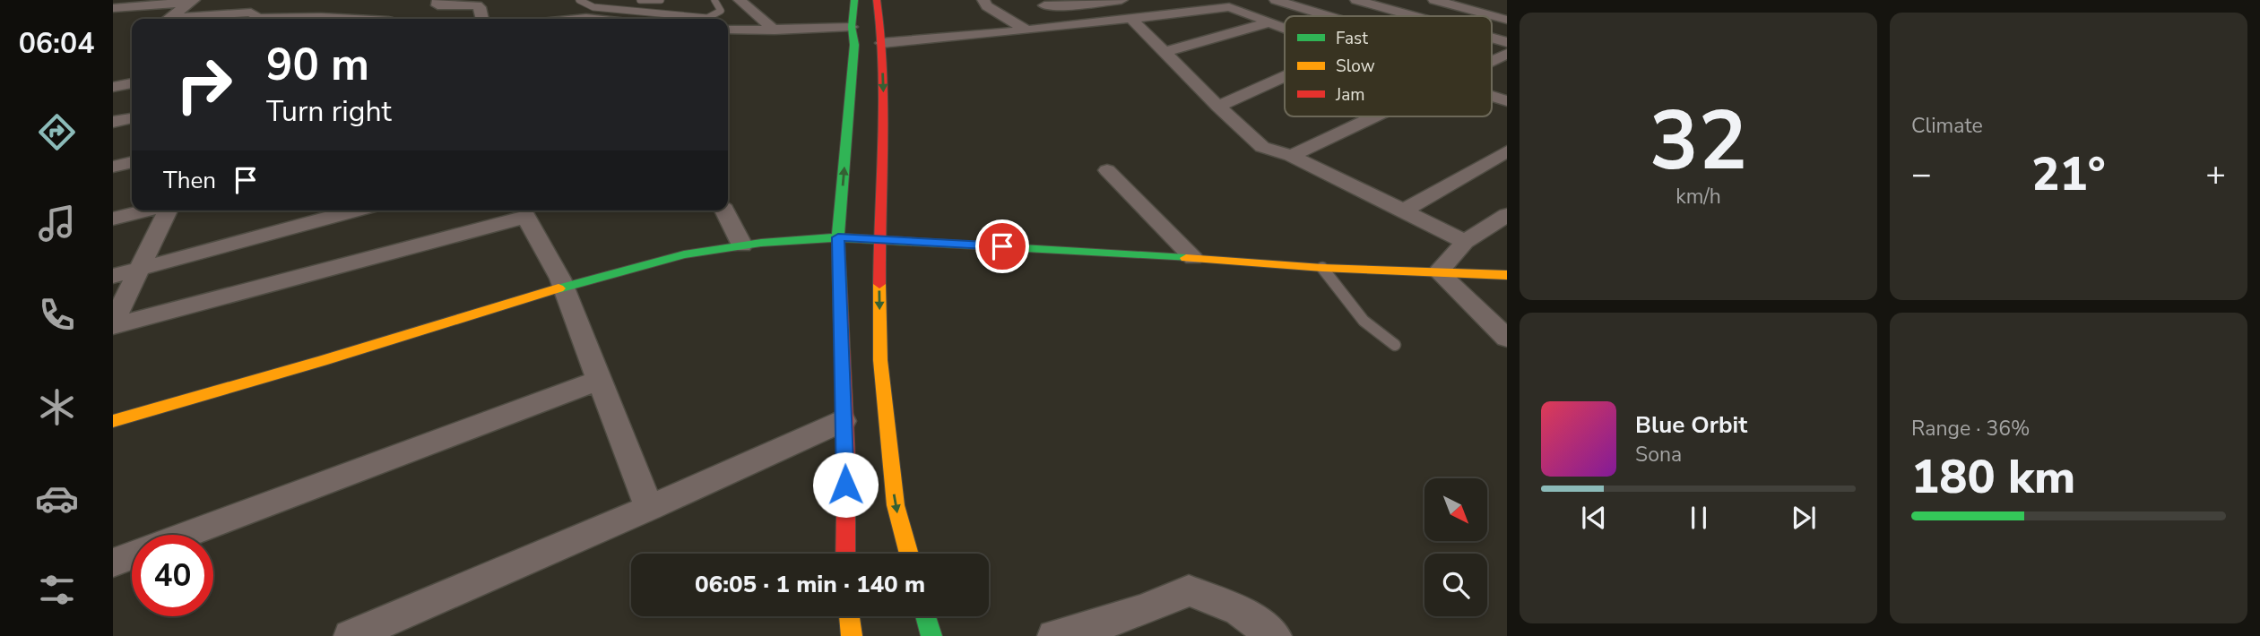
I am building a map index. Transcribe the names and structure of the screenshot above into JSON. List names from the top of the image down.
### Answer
{
  "legend": ["Fast", "Slow", "Jam"],
  "north": "bottom right",
  "page": {
    "tabs": "06:04",
    "tile": [
      ["32", "km/h"],
      "Climate",
      ["Range · 36%", "180 km"]
    ],
    "turn": ["90 m", "Turn right"],
    "heat": ["−", "21°", "+"],
    "then": "Then",
    "song": ["Blue Orbit", "Sona"],
    "limit": "40",
    "trip": "06:05 · 1 min · 140 m"
  }
}
